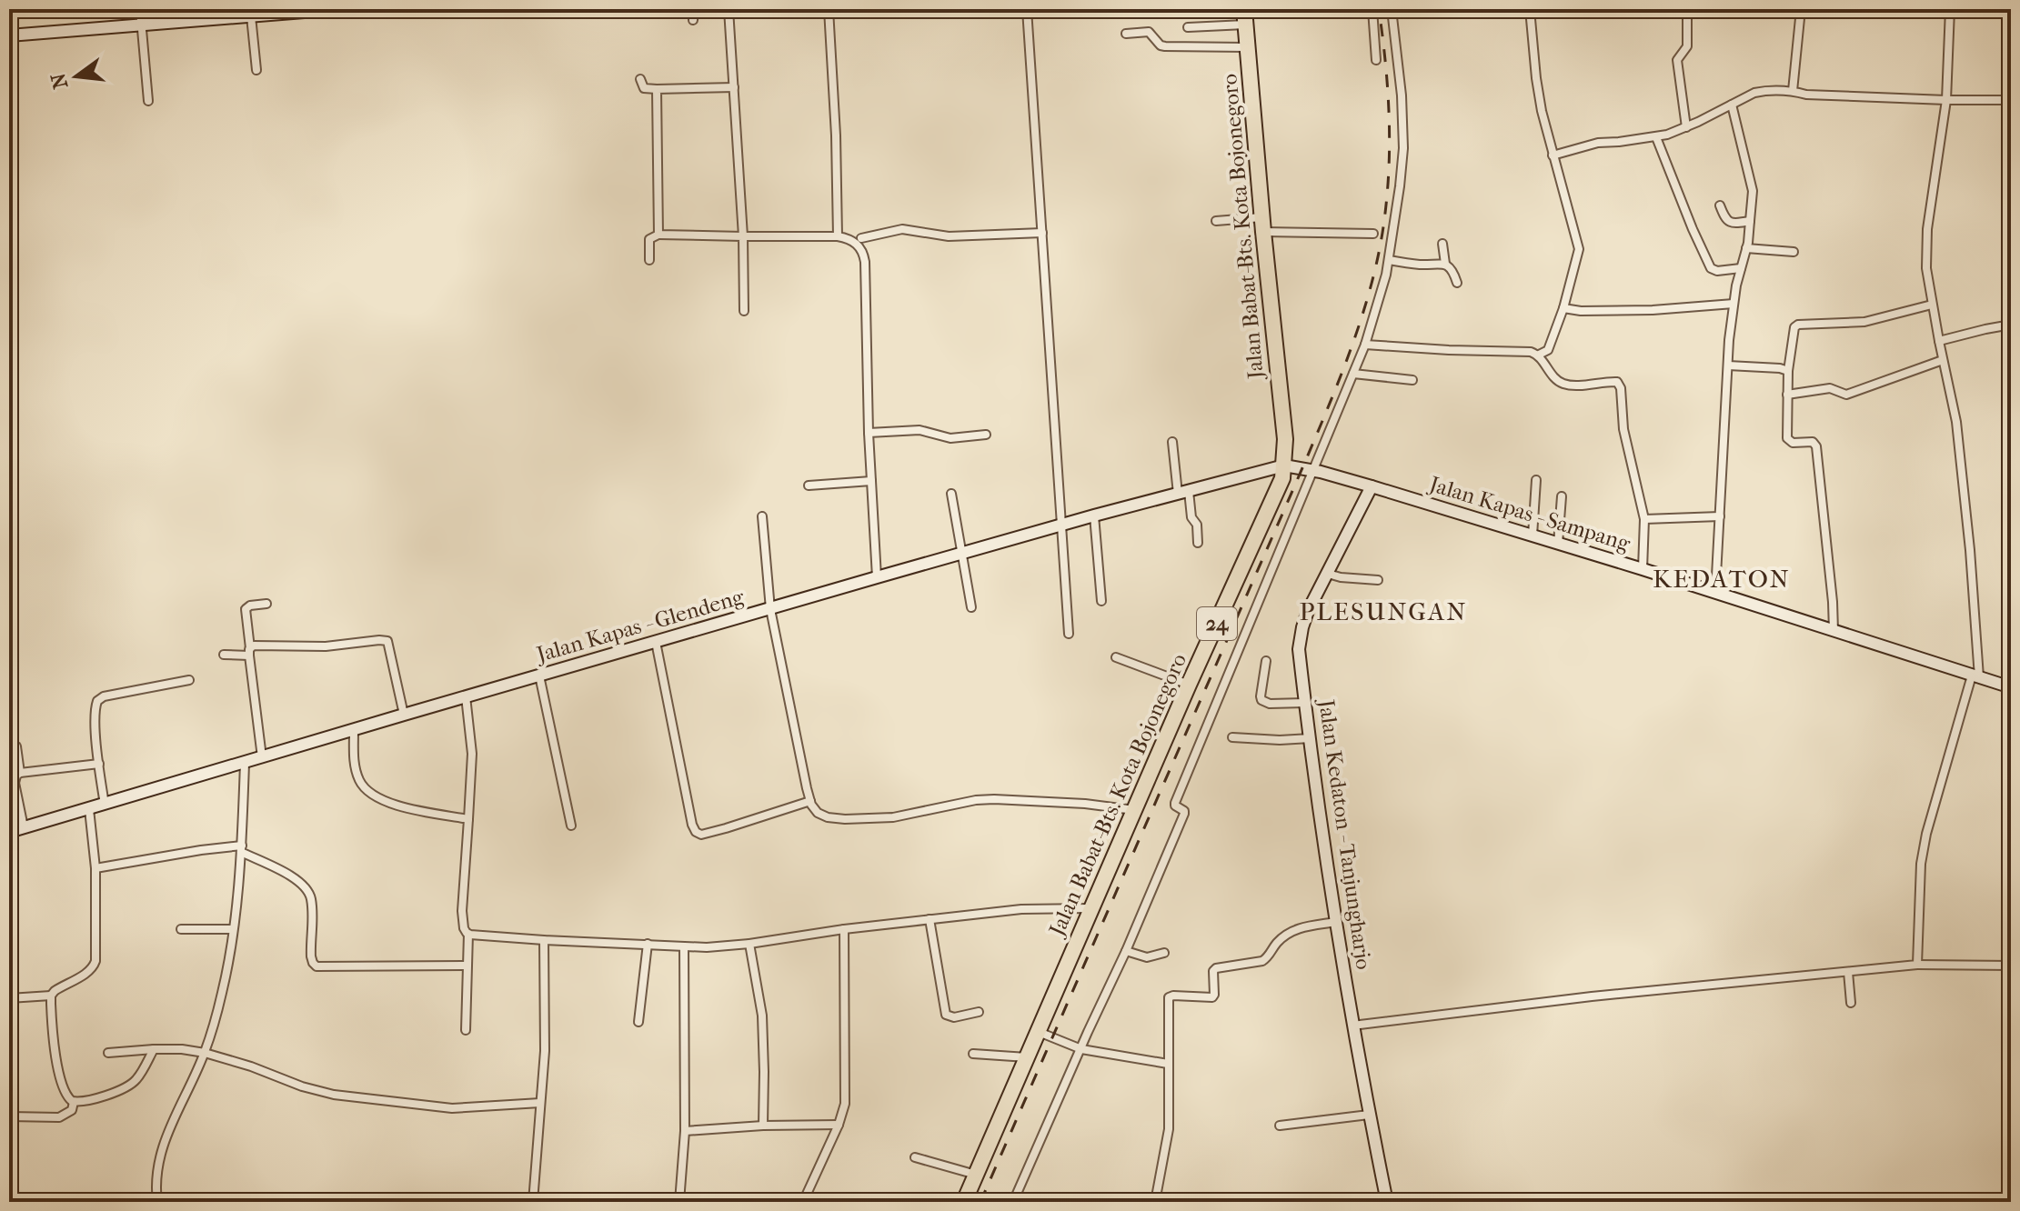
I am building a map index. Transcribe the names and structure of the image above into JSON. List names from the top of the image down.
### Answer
{
  "streets": {
    "highway": ["Jalan Babat-Bts. Kota Bojonegoro", "24"],
    "street": ["Jalan Kapas - Sampang", "Jalan Kapas - Glendeng", "Jalan Kedaton - Tanjungharjo"]
  },
  "crossings": [
    ["Jalan Babat-Bts. Kota Bojonegoro", "Jalan Kapas - Sampang"],
    ["Jalan Babat-Bts. Kota Bojonegoro", "Jalan Kapas - Glendeng"],
    ["Jalan Kapas - Sampang", "Jalan Kapas - Glendeng"],
    ["Jalan Kapas - Sampang", "Jalan Kedaton - Tanjungharjo"]
  ],
  "districts": ["KEDATON", "PLESUNGAN"],
  "north": "left"
}
